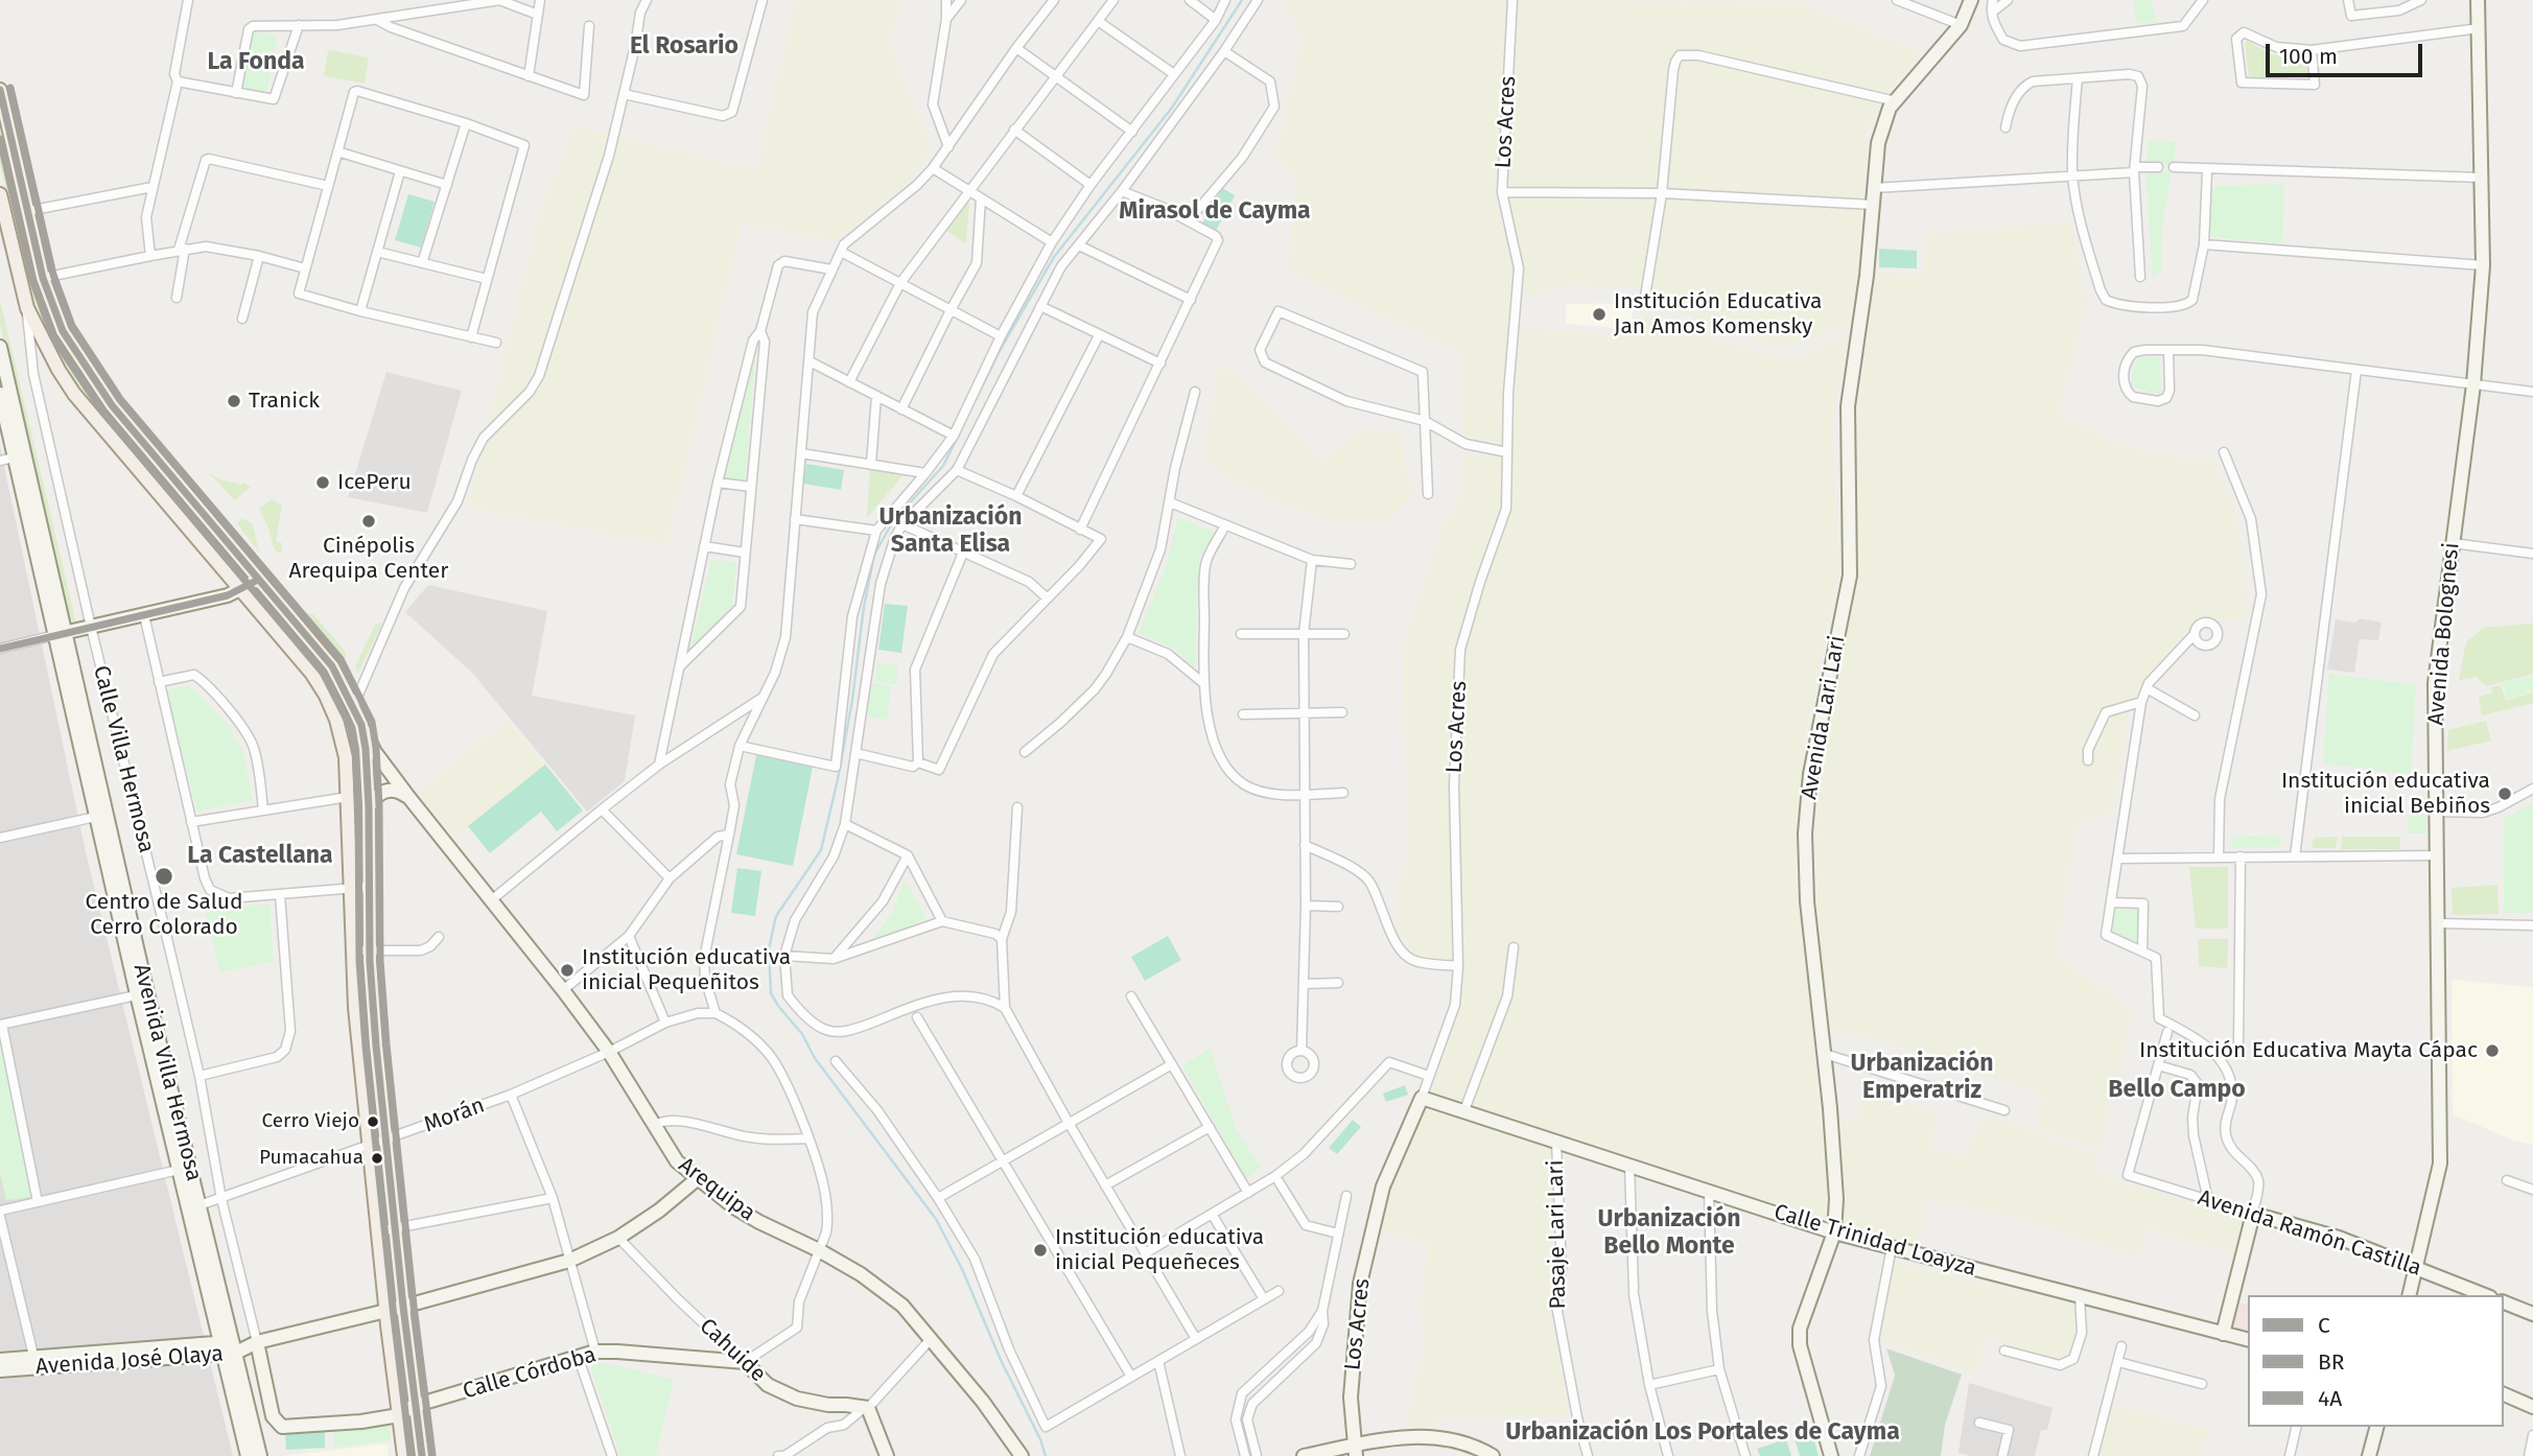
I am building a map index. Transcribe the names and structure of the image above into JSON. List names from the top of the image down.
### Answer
{
  "streets": {
    "street": [
      "Los Acres",
      "Avenida Bolognesi",
      "Avenida Lari Lari",
      "Calle Villa Hermosa",
      "Avenida Villa Hermosa",
      "Morán",
      "Arequipa",
      "Avenida Ramón Castilla",
      "Pasaje Lari Lari",
      "Calle Trinidad Loayza",
      "Cahuide",
      "Avenida José Olaya",
      "Calle Córdoba"
    ]
  },
  "crossings": [
    ["Los Acres", "Calle Trinidad Loayza"],
    ["Avenida Bolognesi", "Avenida Ramón Castilla"],
    ["Avenida Lari Lari", "Calle Trinidad Loayza"],
    ["Calle Villa Hermosa", "Morán"],
    ["Calle Villa Hermosa", "Avenida José Olaya"],
    ["Calle Villa Hermosa", "Calle Córdoba"],
    ["Avenida Villa Hermosa", "Morán"],
    ["Avenida Villa Hermosa", "Avenida José Olaya"],
    ["Morán", "Arequipa"],
    ["Arequipa", "Avenida José Olaya"],
    ["Pasaje Lari Lari", "Calle Trinidad Loayza"],
    ["Cahuide", "Avenida José Olaya"],
    ["Cahuide", "Calle Córdoba"]
  ],
  "districts": [
    "El Rosario",
    "La Fonda",
    "Mirasol de Cayma",
    "Urbanización Santa Elisa",
    "La Castellana",
    "Urbanización Emperatriz",
    "Bello Campo",
    "Urbanización Bello Monte",
    "Urbanización Los Portales de Cayma"
  ],
  "places": [
    "Institución Educativa Jan Amos Komensky",
    "Tranick",
    "IcePeru",
    "Cinépolis Arequipa Center",
    "Institución educativa inicial Bebiños",
    "Centro de Salud Cerro Colorado",
    "Institución educativa inicial Pequeñitos",
    "Institución Educativa Mayta Cápac",
    "Cerro Viejo",
    "Pumacahua",
    "Institución educativa inicial Pequeñeces"
  ],
  "lines": ["transit line 4A", "transit line C", "transit line BR"],
  "legend": ["C", "BR", "4A"],
  "scale_bar": "100 m"
}
